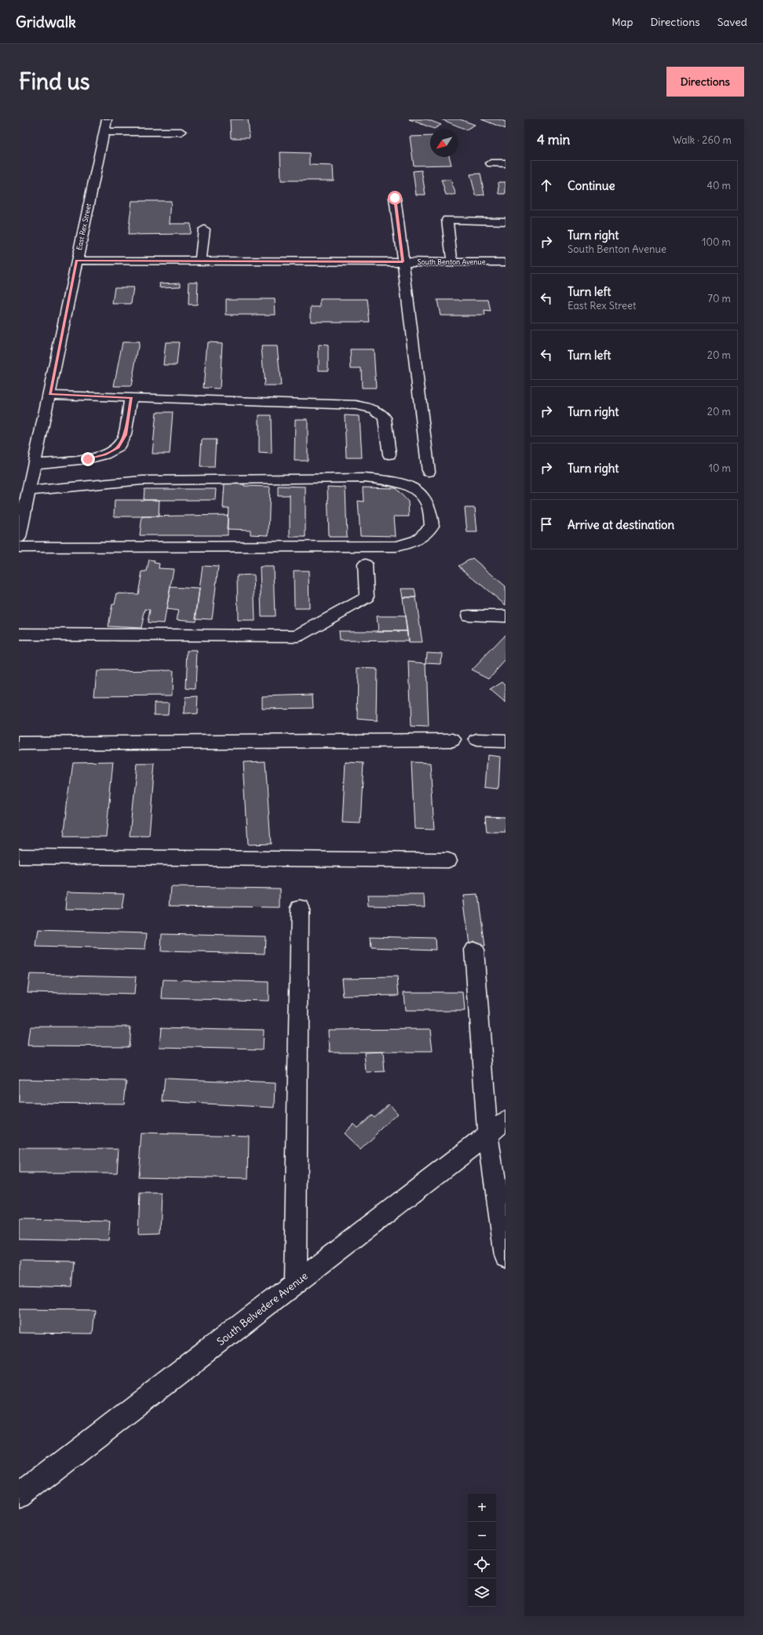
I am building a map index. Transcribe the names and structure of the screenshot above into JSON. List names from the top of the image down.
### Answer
{
  "streets": {
    "street": ["East Rex Street", "South Benton Avenue", "South Belvedere Avenue"]
  },
  "crossings": [
    ["East Rex Street", "South Benton Avenue"]
  ],
  "north": "bottom left",
  "page": {
    "header": "Gridwalk",
    "nav": ["Map", "Directions", "Saved"],
    "buttons": "Directions",
    "title": "Find us",
    "heading": ["4 min", "Walk · 260 m"],
    "list": [
      ["Continue", "40 m"],
      ["Turn right", "South Benton Avenue", "100 m"],
      ["Turn left", "East Rex Street", "70 m"],
      ["Turn left", "20 m"],
      ["Turn right", "20 m"],
      ["Turn right", "10 m"],
      "Arrive at destination"
    ],
    "map_buttons": ["+", "−"]
  }
}
